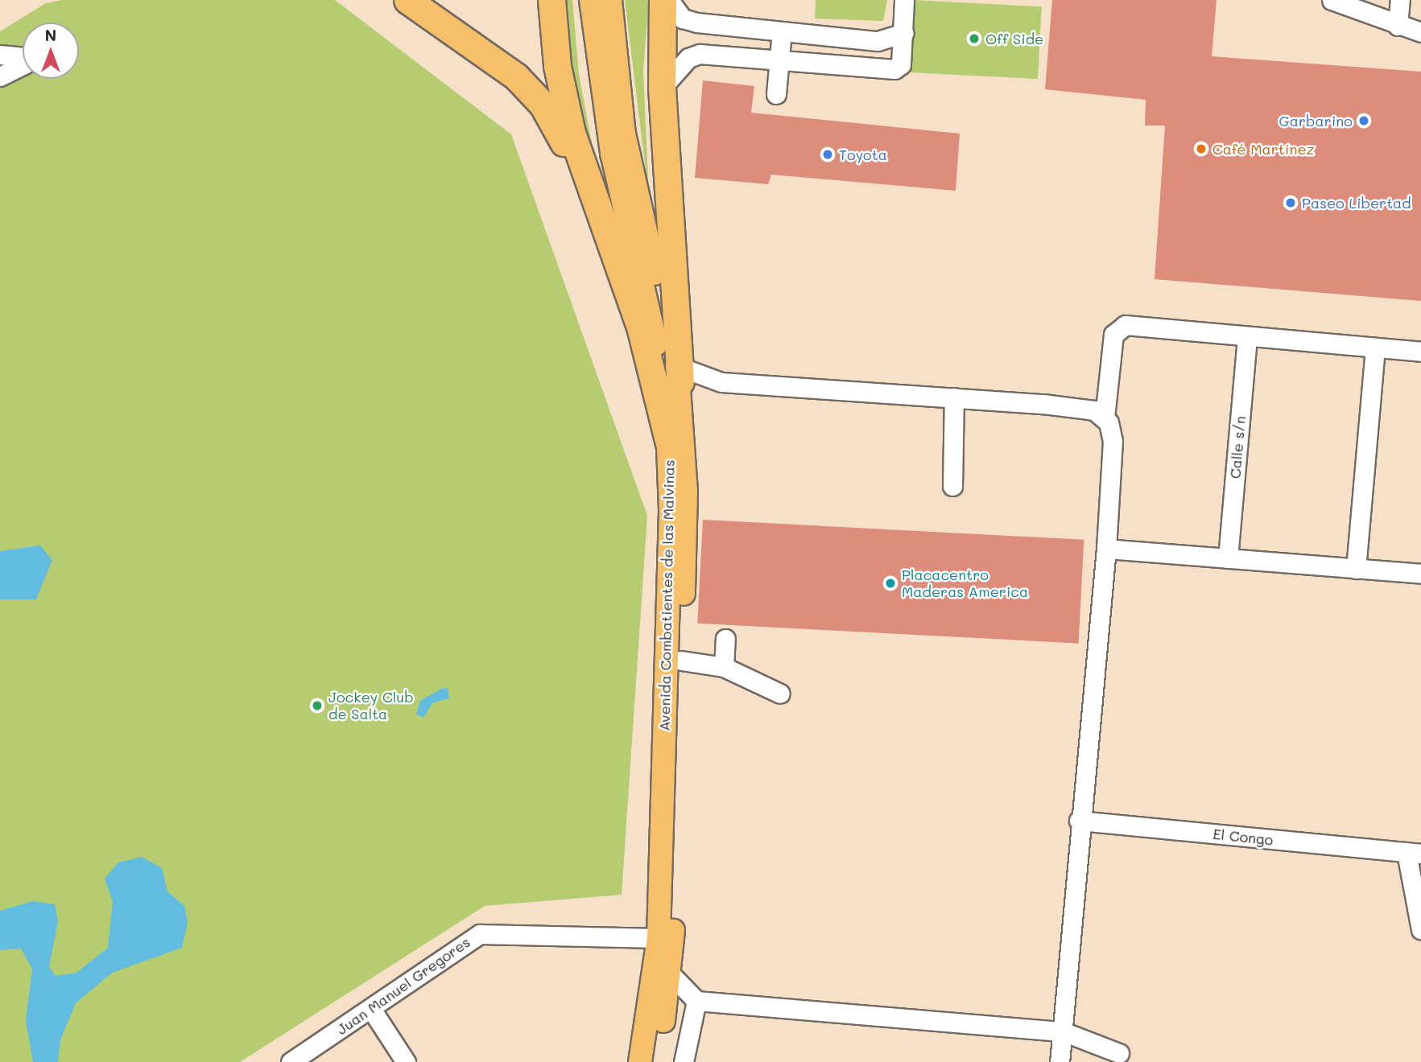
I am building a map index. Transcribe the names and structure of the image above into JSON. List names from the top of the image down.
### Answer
{
  "streets": {
    "main road": ["Avenida Combatientes de las Malvinas"],
    "street": ["Calle s/n", "El Congo", "Juan Manuel Gregores"]
  },
  "crossings": [
    ["Avenida Combatientes de las Malvinas", "Juan Manuel Gregores"]
  ],
  "places": [
    "Off Side",
    "Garbarino",
    "Café Martínez",
    "Toyota",
    "Paseo Libertad",
    "Placacentro Maderas America",
    "Jockey Club de Salta"
  ],
  "north": "top"
}
